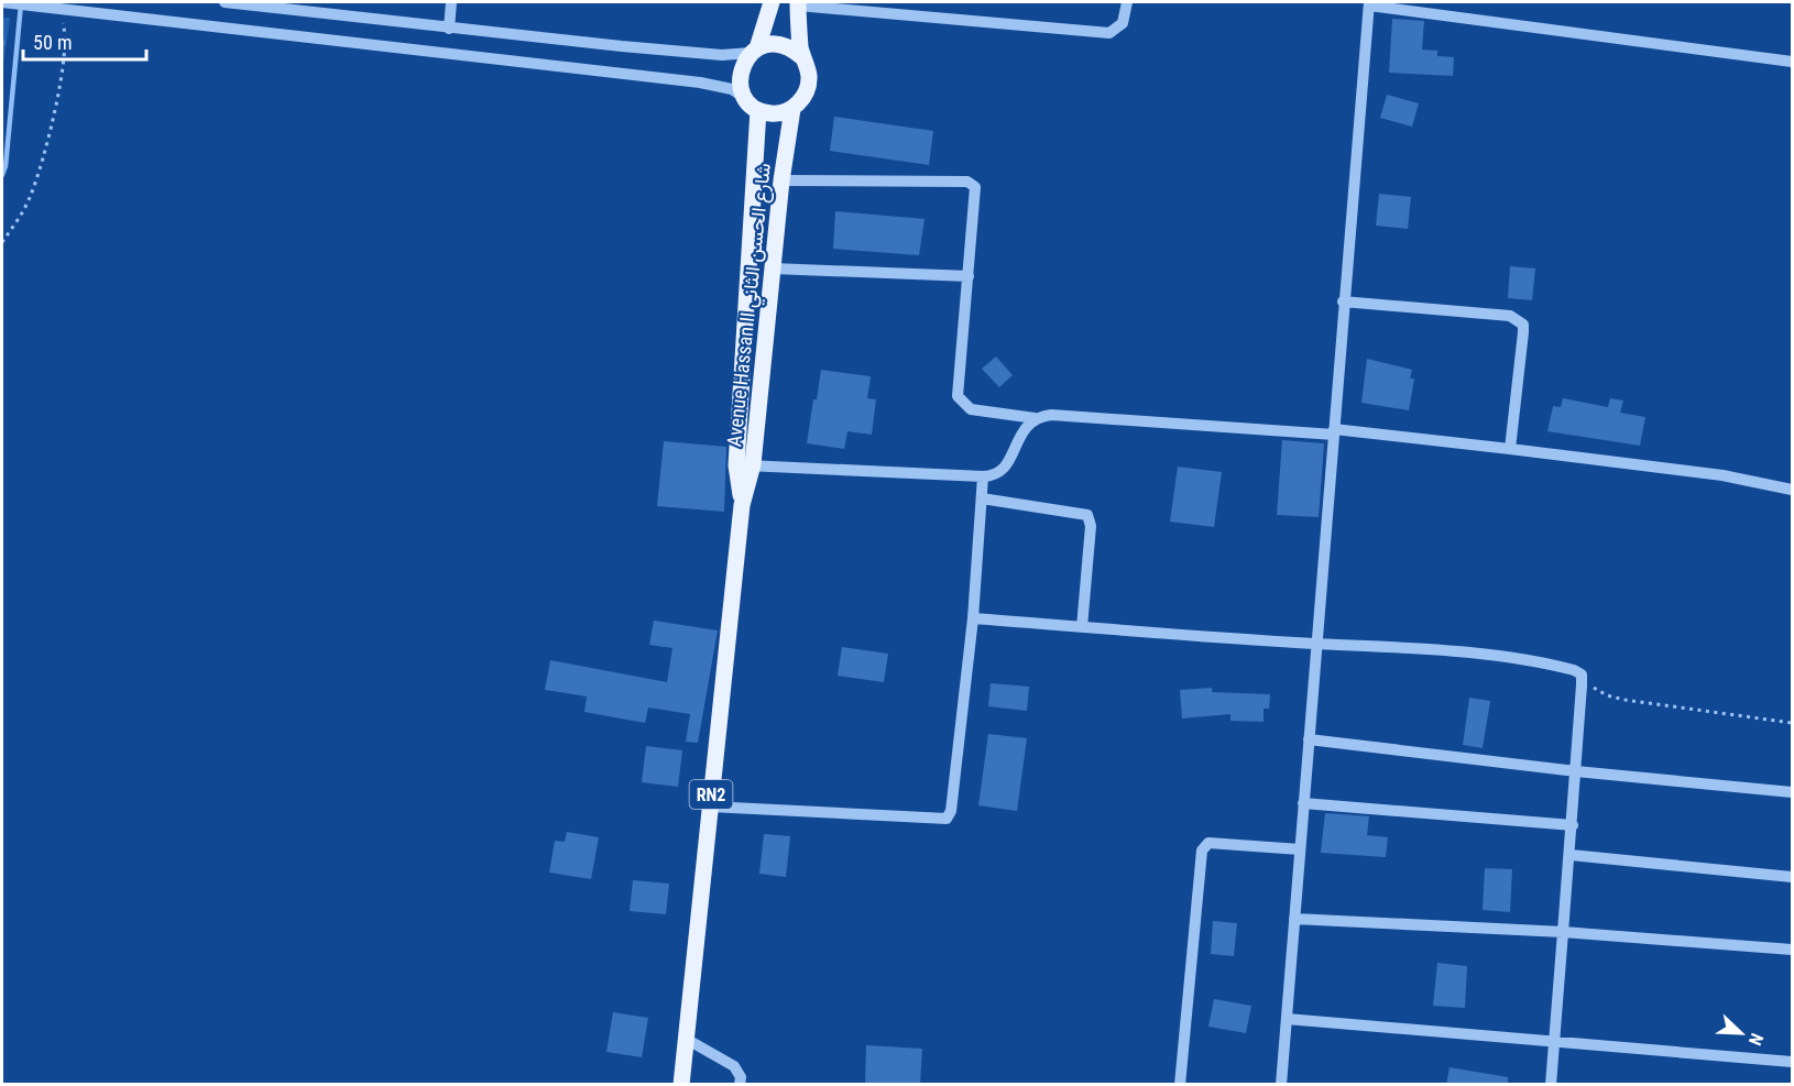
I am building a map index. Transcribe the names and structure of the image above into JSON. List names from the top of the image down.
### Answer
{
  "streets": {
    "main road": ["Avenue Hassan II شارع الحسن الثاني", "RN2"]
  },
  "crossings": [
    ["Avenue Hassan II شارع الحسن الثاني", "RN2"]
  ],
  "scale_bar": "50 m",
  "north": "bottom right"
}
